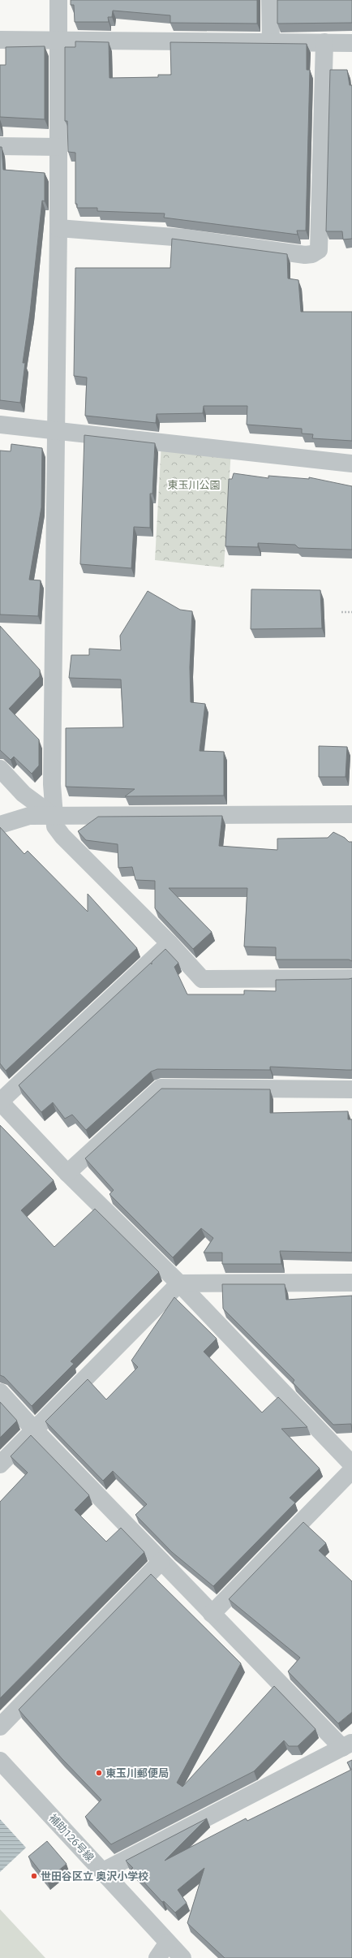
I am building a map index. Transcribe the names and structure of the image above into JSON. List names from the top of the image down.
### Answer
{
  "streets": {
    "street": ["補助126号線"]
  },
  "parks": ["東玉川公園"],
  "places": ["東玉川郵便局", "世田谷区立 奥沢小学校"]
}
